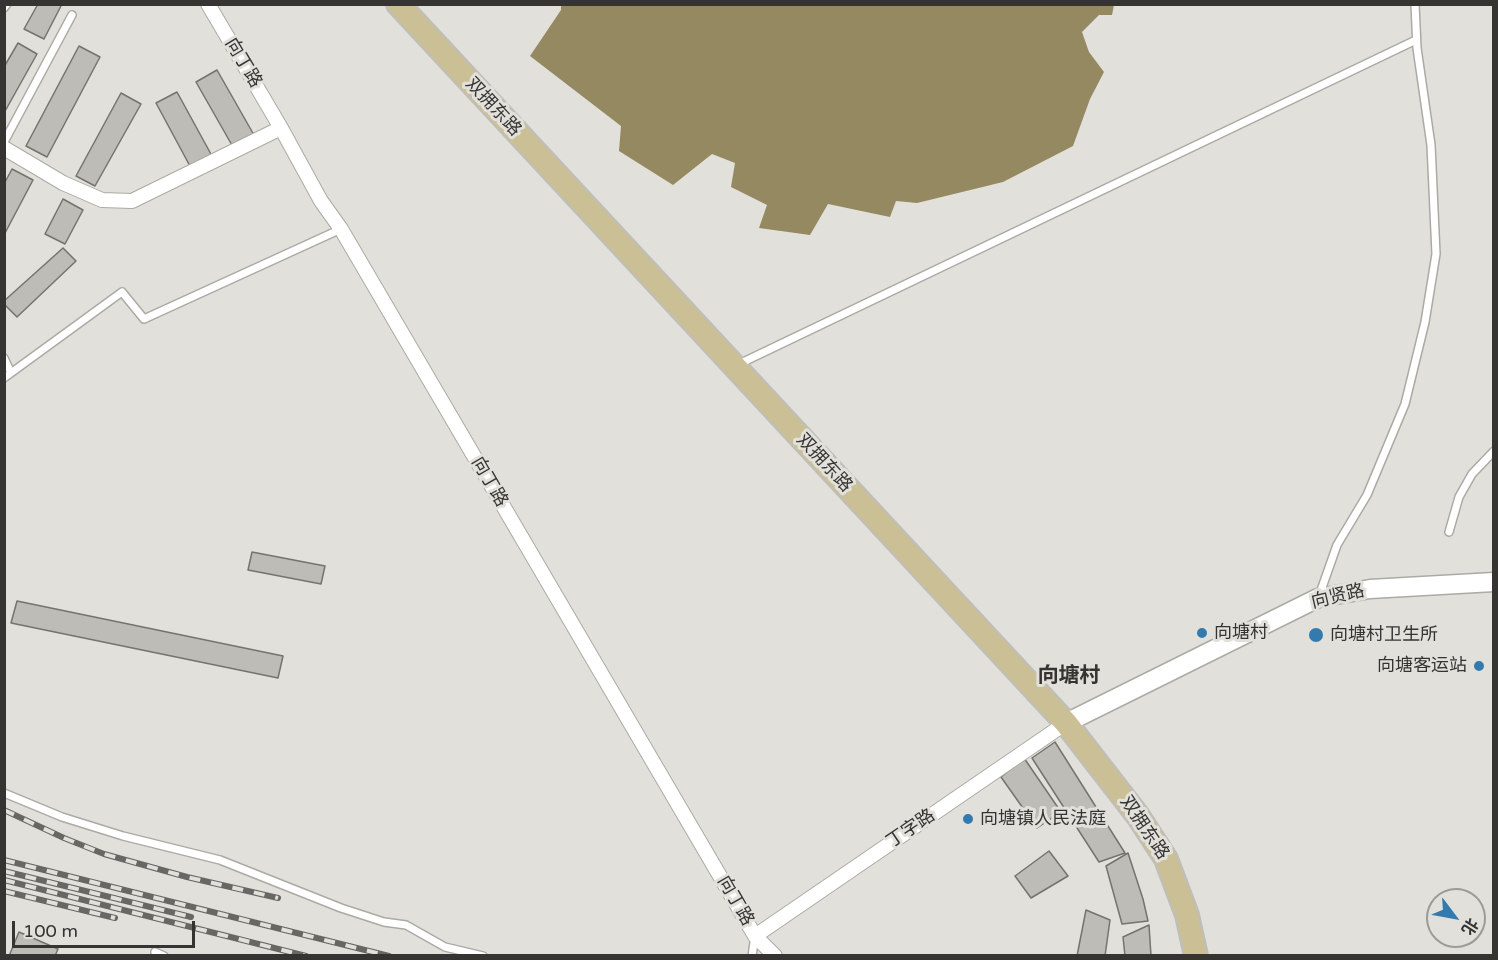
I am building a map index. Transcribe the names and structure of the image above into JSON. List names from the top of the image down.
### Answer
{
  "streets": {
    "main road": ["双拥东路"],
    "street": ["向丁路", "向贤路", "丁字路"]
  },
  "crossings": [
    ["向丁路", "丁字路"],
    ["双拥东路", "向贤路"],
    ["双拥东路", "丁字路"],
    ["向贤路", "丁字路"]
  ],
  "districts": ["向塘村"],
  "places": [
    "向塘村",
    "向塘村卫生所",
    "向塘客运站",
    "向塘镇人民法庭"
  ],
  "scale_bar": "100 m",
  "north": "bottom right"
}
